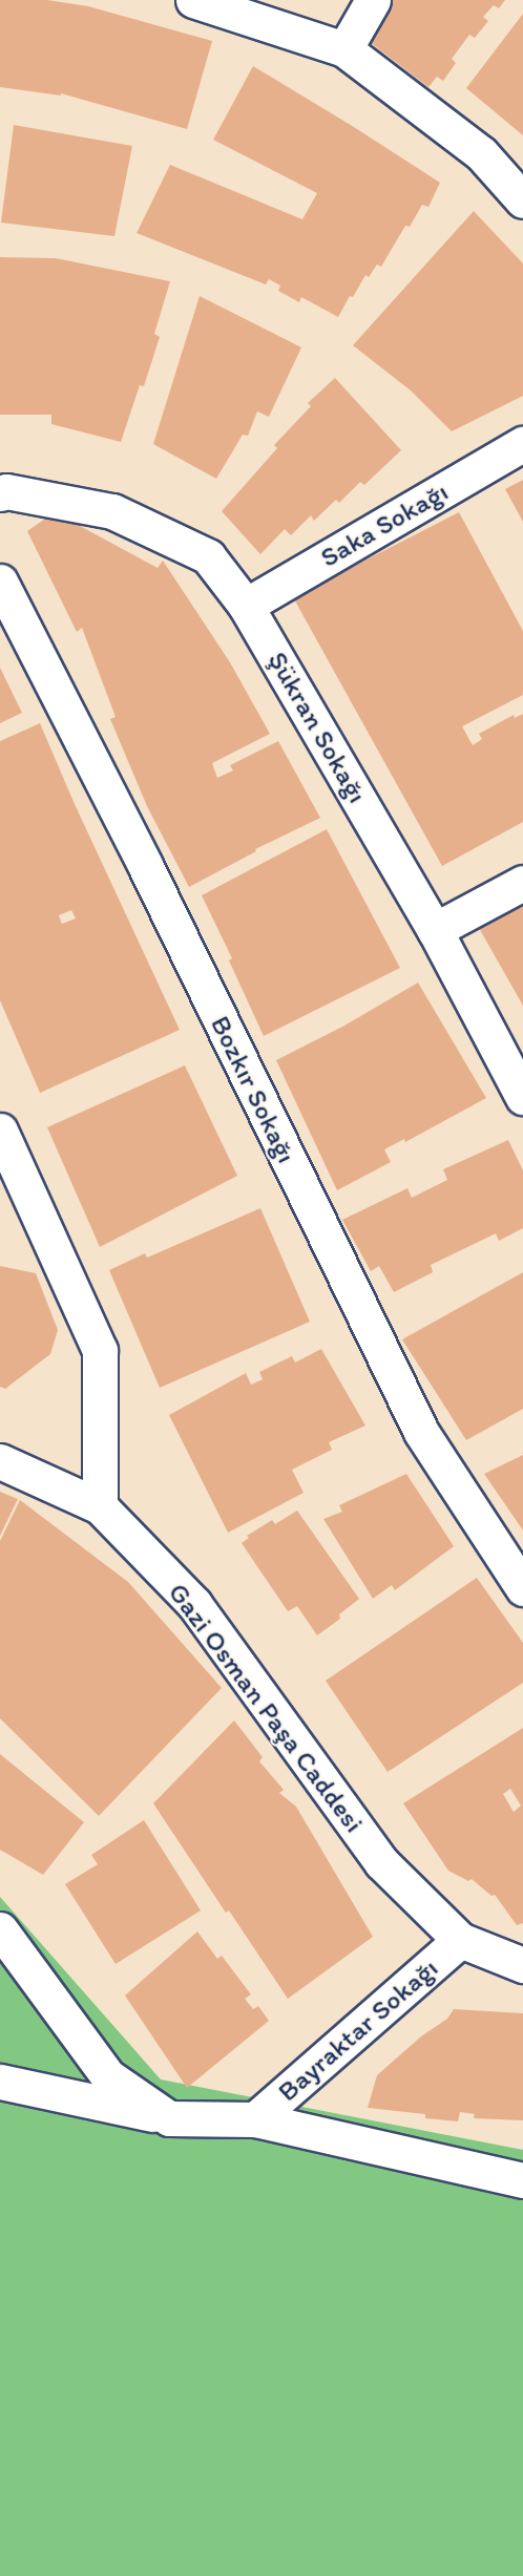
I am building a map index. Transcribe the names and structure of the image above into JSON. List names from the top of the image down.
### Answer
{
  "streets": {
    "street": [
      "Saka Sokağı",
      "Şükran Sokağı",
      "Bozkır Sokağı",
      "Gazi Osman Paşa Caddesi",
      "Bayraktar Sokağı"
    ]
  },
  "crossings": [
    ["Saka Sokağı", "Şükran Sokağı"],
    ["Gazi Osman Paşa Caddesi", "Bayraktar Sokağı"]
  ]
}
